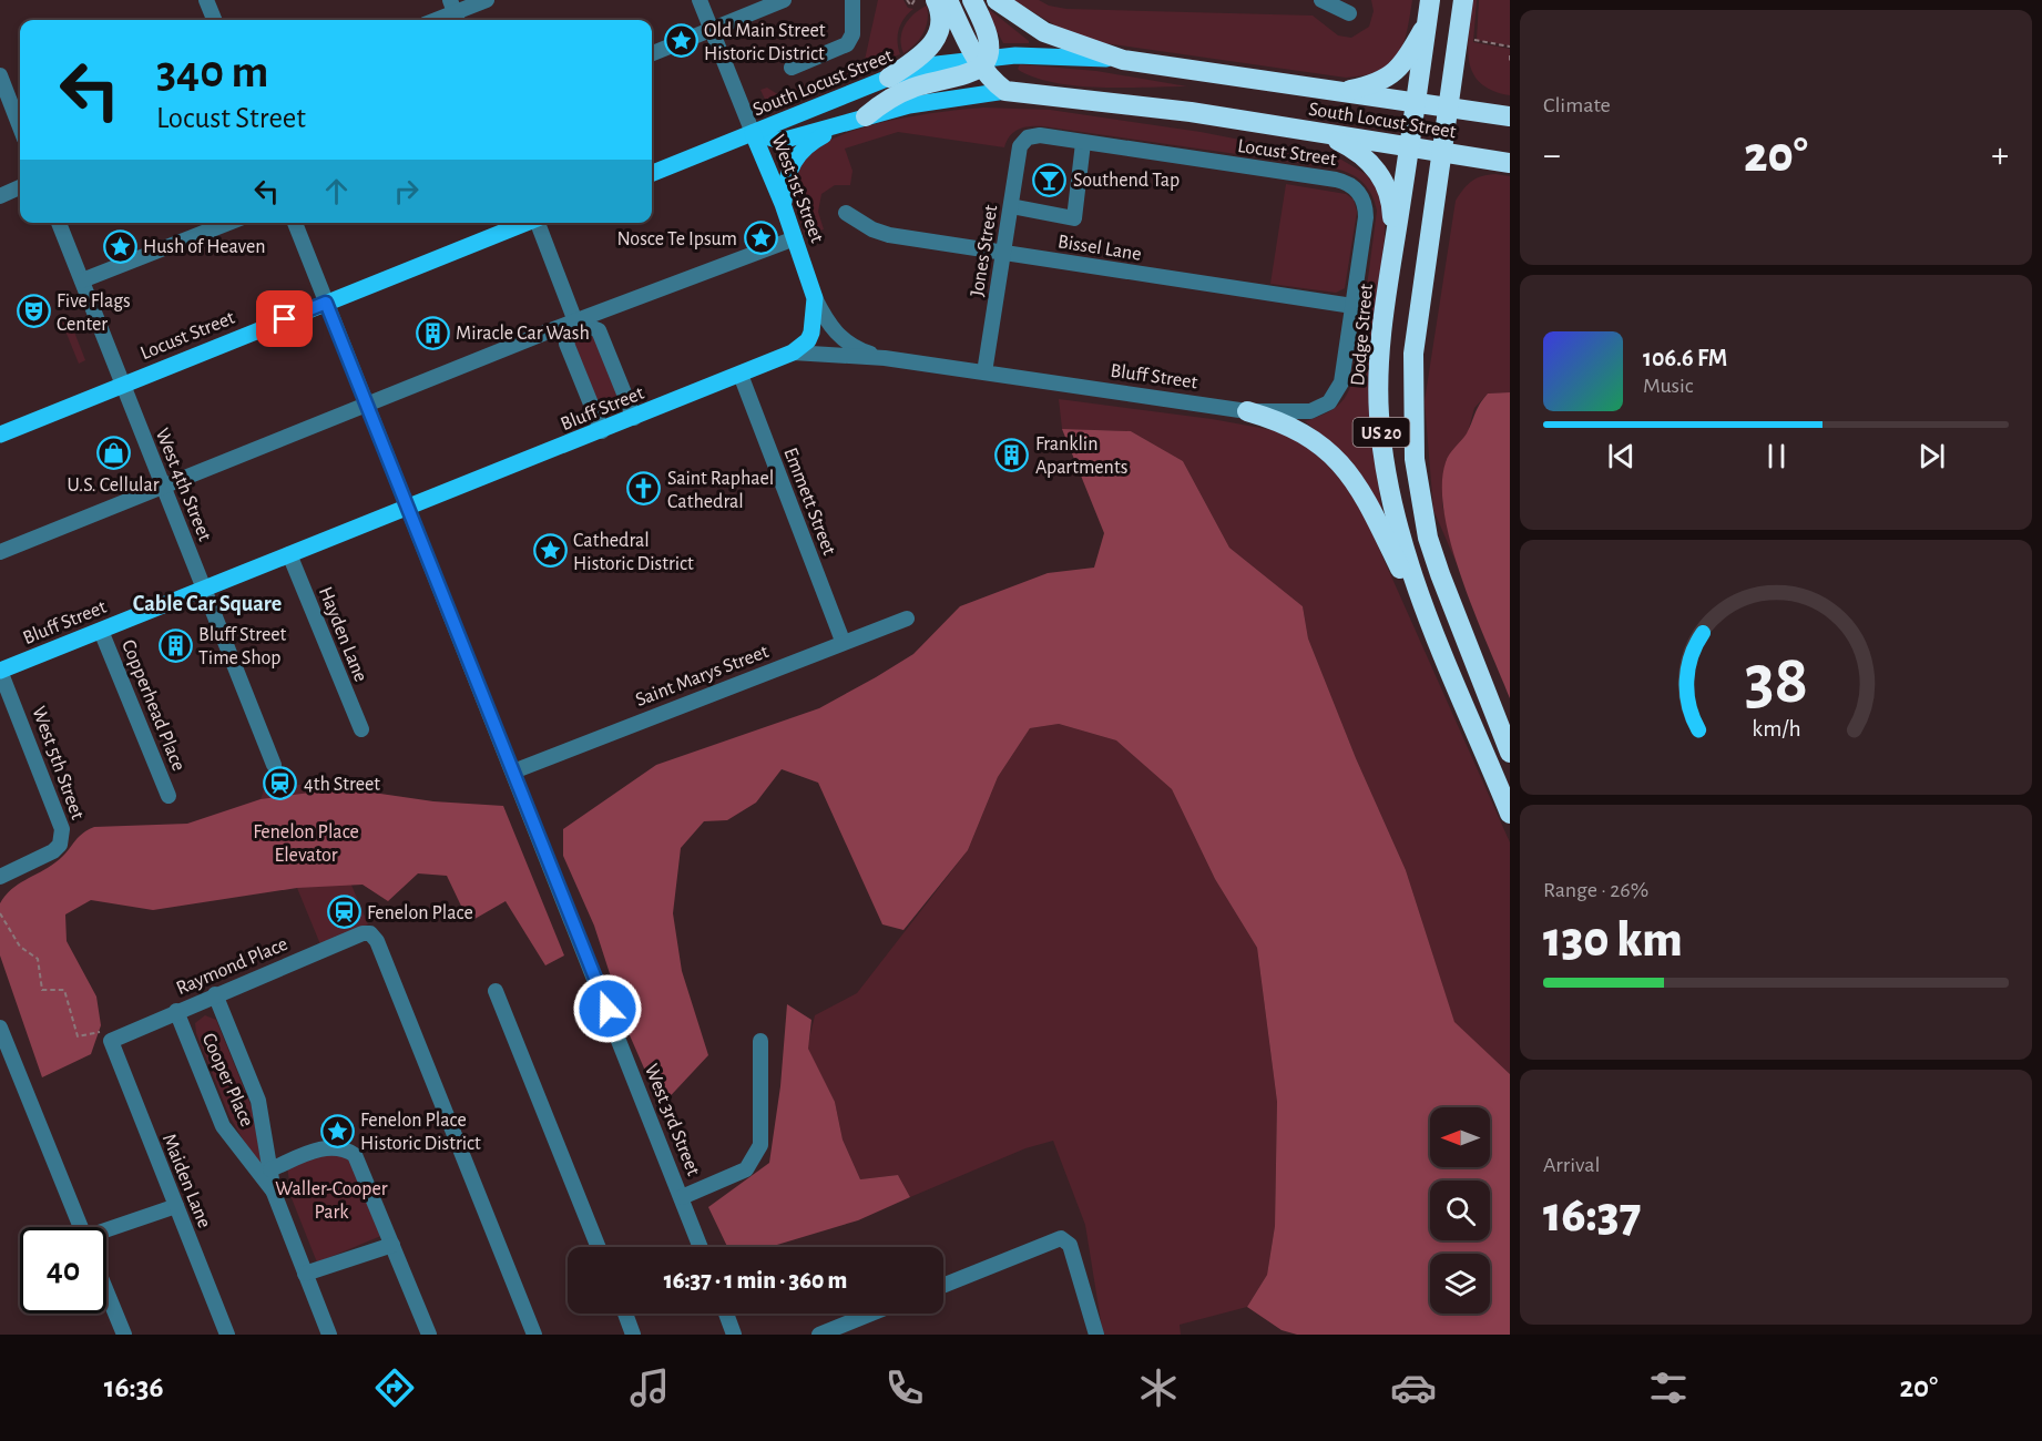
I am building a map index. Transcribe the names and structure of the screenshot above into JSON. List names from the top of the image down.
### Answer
{
  "streets": {
    "highway": ["South Locust Street", "Dodge Street", "US 20"],
    "main road": ["Locust Street", "West 1st Street", "Bluff Street"],
    "street": [
      "Bissel Lane",
      "Jones Street",
      "West 4th Street",
      "Emmett Street",
      "Hayden Lane",
      "Saint Marys Street",
      "Copperhead Place",
      "West 5th Street",
      "Raymond Place",
      "Cooper Place",
      "West 3rd Street",
      "Maiden Lane"
    ]
  },
  "crossings": [
    ["South Locust Street", "West 1st Street"],
    ["South Locust Street", "Dodge Street"],
    ["South Locust Street", "US 20"],
    ["Locust Street", "Bissel Lane"],
    ["Locust Street", "Jones Street"],
    ["Locust Street", "Bluff Street"],
    ["Locust Street", "West 4th Street"],
    ["Locust Street", "West 3rd Street"],
    ["West 1st Street", "Bluff Street"],
    ["Bissel Lane", "Jones Street"],
    ["Jones Street", "Bluff Street"],
    ["Bluff Street", "West 4th Street"],
    ["Bluff Street", "Emmett Street"],
    ["Bluff Street", "Hayden Lane"],
    ["Bluff Street", "Copperhead Place"],
    ["Bluff Street", "West 5th Street"],
    ["Bluff Street", "West 3rd Street"],
    ["Emmett Street", "Saint Marys Street"],
    ["Saint Marys Street", "West 3rd Street"],
    ["Raymond Place", "Cooper Place"],
    ["Raymond Place", "Maiden Lane"]
  ],
  "districts": ["Cable Car Square"],
  "parks": ["Fenelon Place Elevator", "Waller-Cooper Park"],
  "places": {
    "place": [
      "Old Main Street Historic District",
      "Nosce Te Ipsum",
      "Hush of Heaven",
      "Cathedral Historic District",
      "Fenelon Place Historic District"
    ],
    "bar": ["Southend Tap"],
    "theatre": ["Five Flags Center"],
    "building": ["Miracle Car Wash", "Franklin Apartments", "Bluff Street Time Shop"],
    "shop": ["U.S. Cellular"],
    "church": ["Saint Raphael Cathedral"],
    "station": ["4th Street", "Fenelon Place"]
  },
  "north": "left",
  "page": {
    "tile": [
      "Climate",
      ["Range · 26%", "130 km"],
      ["Arrival", "16:37"]
    ],
    "turn": ["340 m", "Locust Street"],
    "heat": ["−", "20°", "+"],
    "song": ["106.6 FM", "Music"],
    "limit": "40",
    "trip": "16:37 · 1 min · 360 m",
    "tabs": ["16:36", "20°"],
    "gauge": ["38", "km/h"]
  }
}
